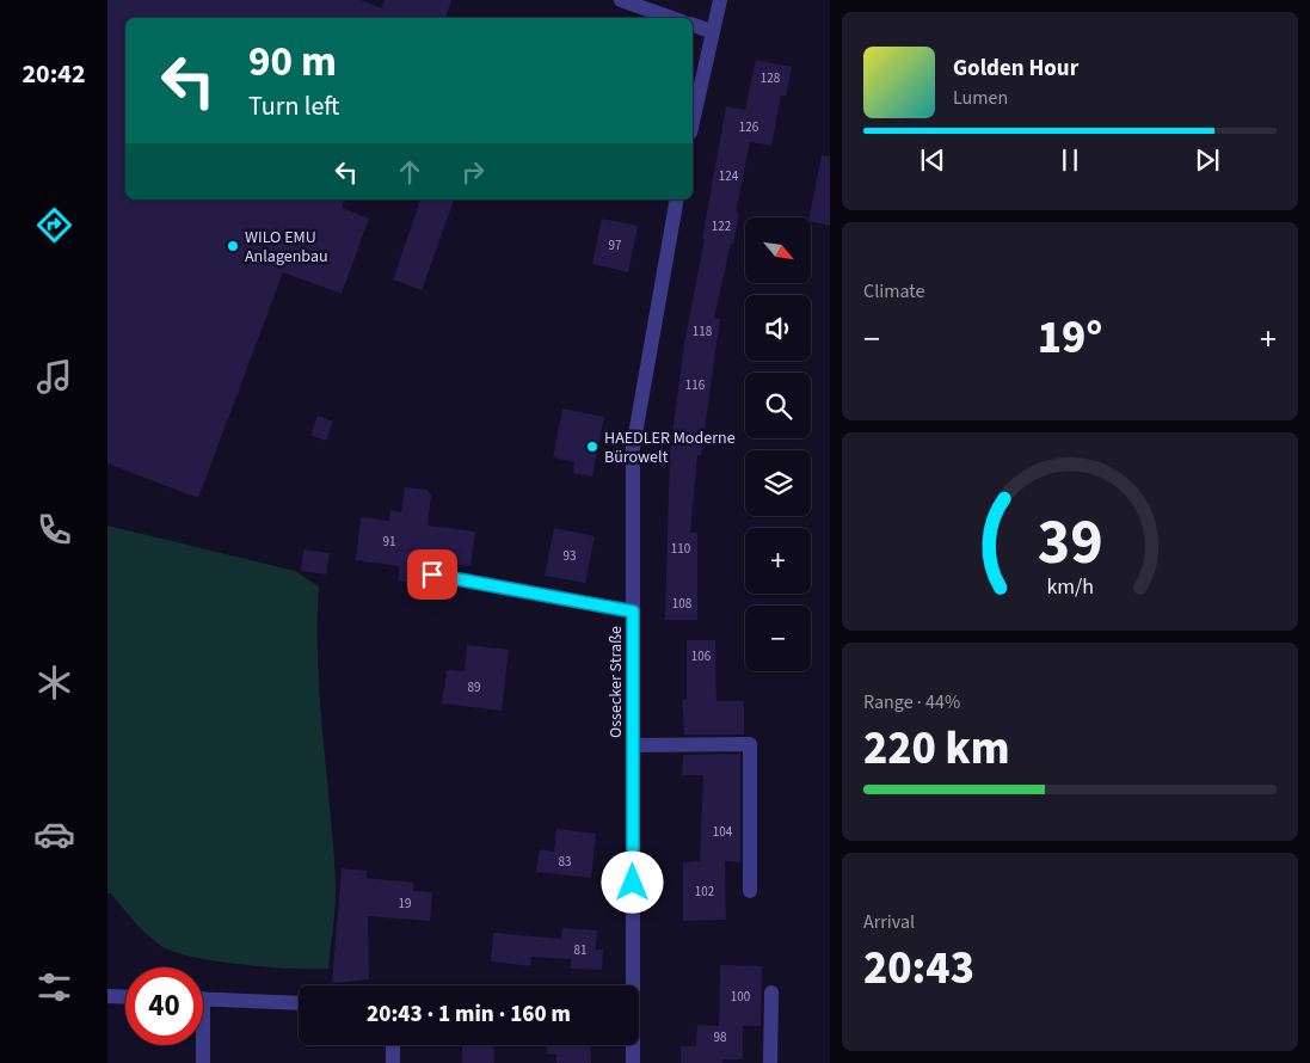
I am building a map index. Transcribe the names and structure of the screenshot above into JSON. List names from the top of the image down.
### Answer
{
  "streets": {
    "street": ["Ossecker Straße"]
  },
  "places": ["WILO EMU Anlagenbau", "HAEDLER Moderne Bürowelt"],
  "house_numbers": [
    "128",
    "126",
    "124",
    "122",
    "97",
    "118",
    "116",
    "91",
    "110",
    "93",
    "108",
    "106",
    "89",
    "104",
    "83",
    "102",
    "19",
    "81",
    "100",
    "98"
  ],
  "north": "bottom right",
  "page": {
    "tabs": "20:42",
    "turn": ["90 m", "Turn left"],
    "song": ["Golden Hour", "Lumen"],
    "map_buttons": ["+", "−"],
    "tile": [
      "Climate",
      ["Range · 44%", "220 km"],
      ["Arrival", "20:43"]
    ],
    "heat": ["−", "19°", "+"],
    "limit": "40",
    "trip": "20:43 · 1 min · 160 m",
    "gauge": ["39", "km/h"]
  }
}
